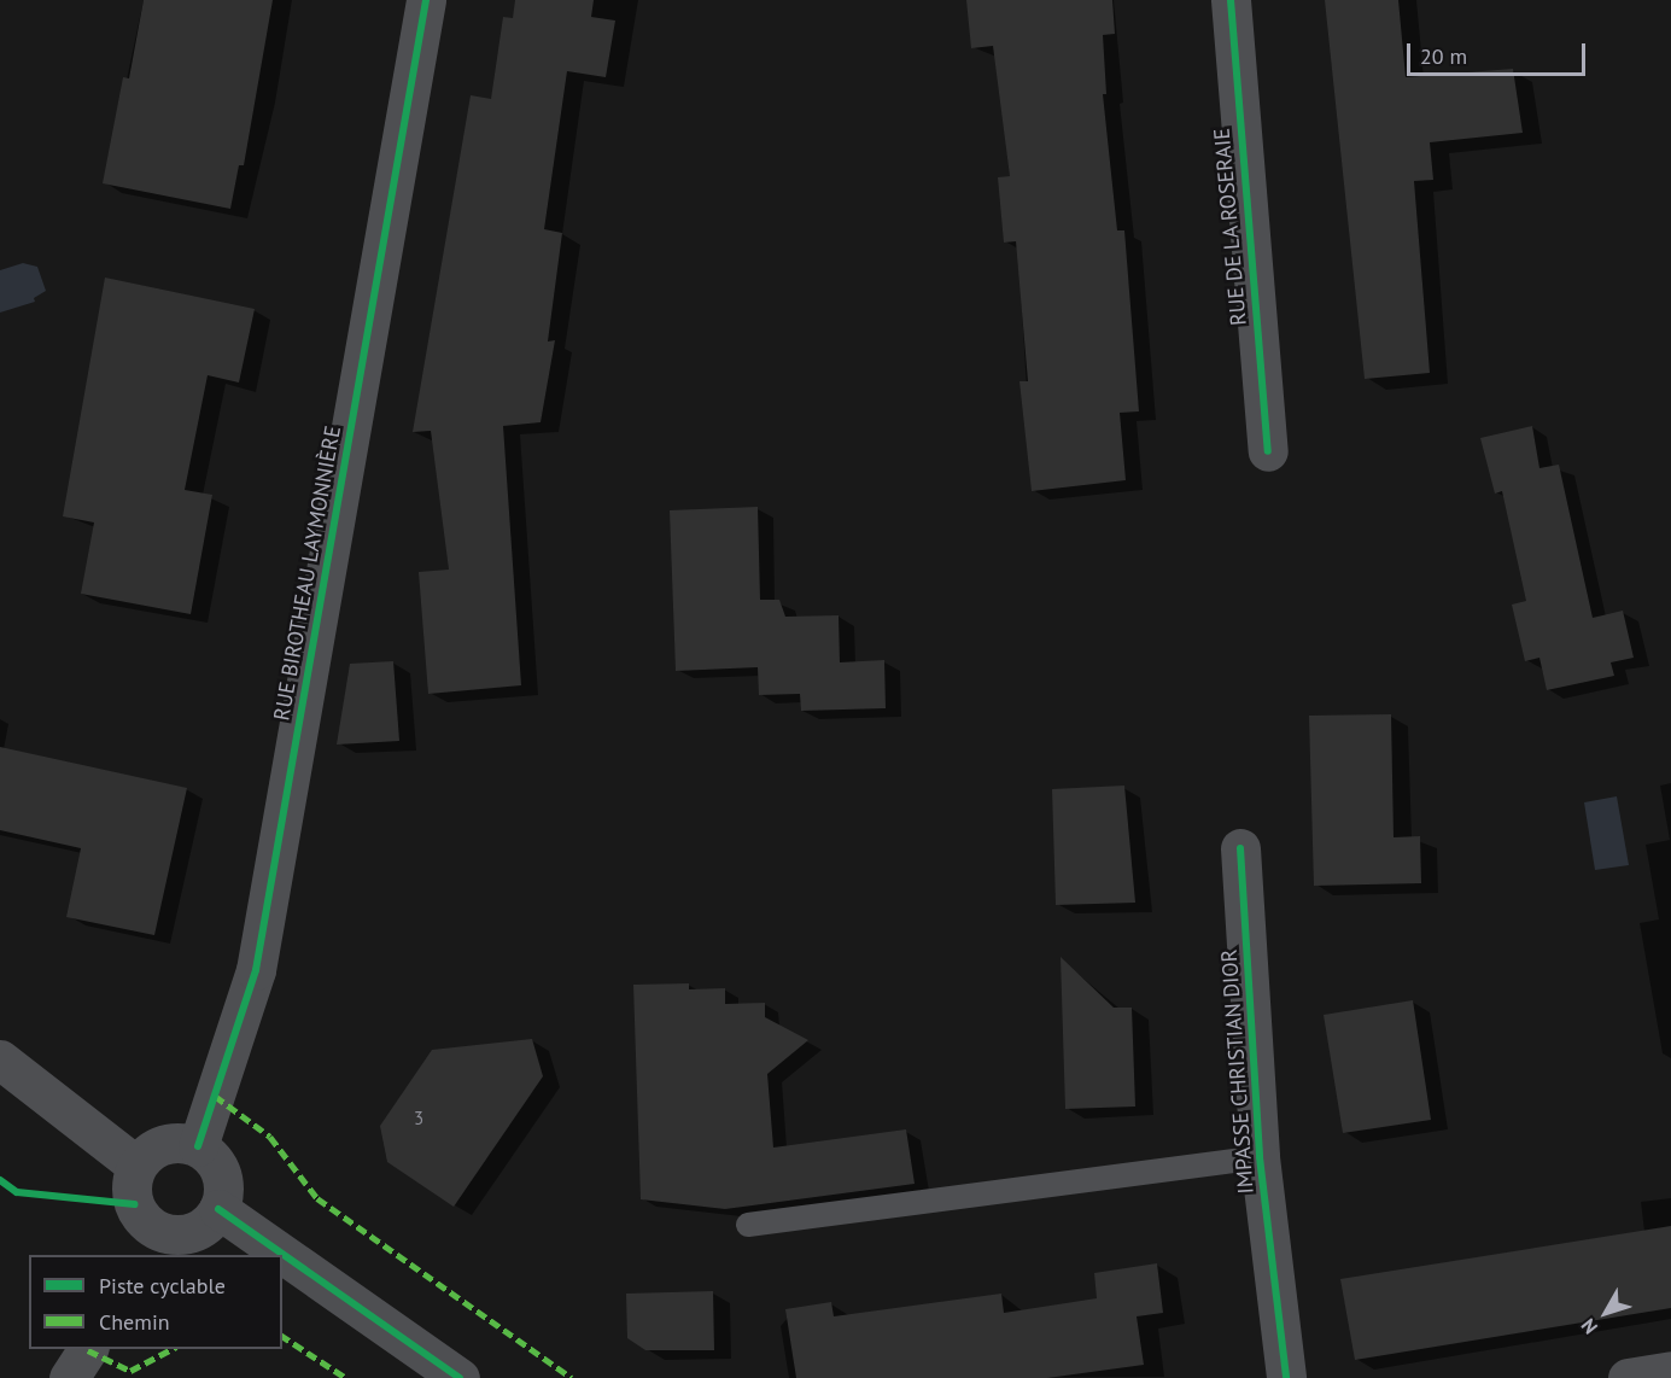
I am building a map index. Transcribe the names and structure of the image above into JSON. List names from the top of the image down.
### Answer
{
  "streets": {
    "street": ["RUE DE LA ROSERAIE", "RUE BIROTHEAU LAYMONNIÈRE", "IMPASSE CHRISTIAN DIOR"]
  },
  "house_numbers": ["3"],
  "legend": ["Piste cyclable", "Chemin"],
  "scale_bar": "20 m",
  "north": "bottom left"
}
